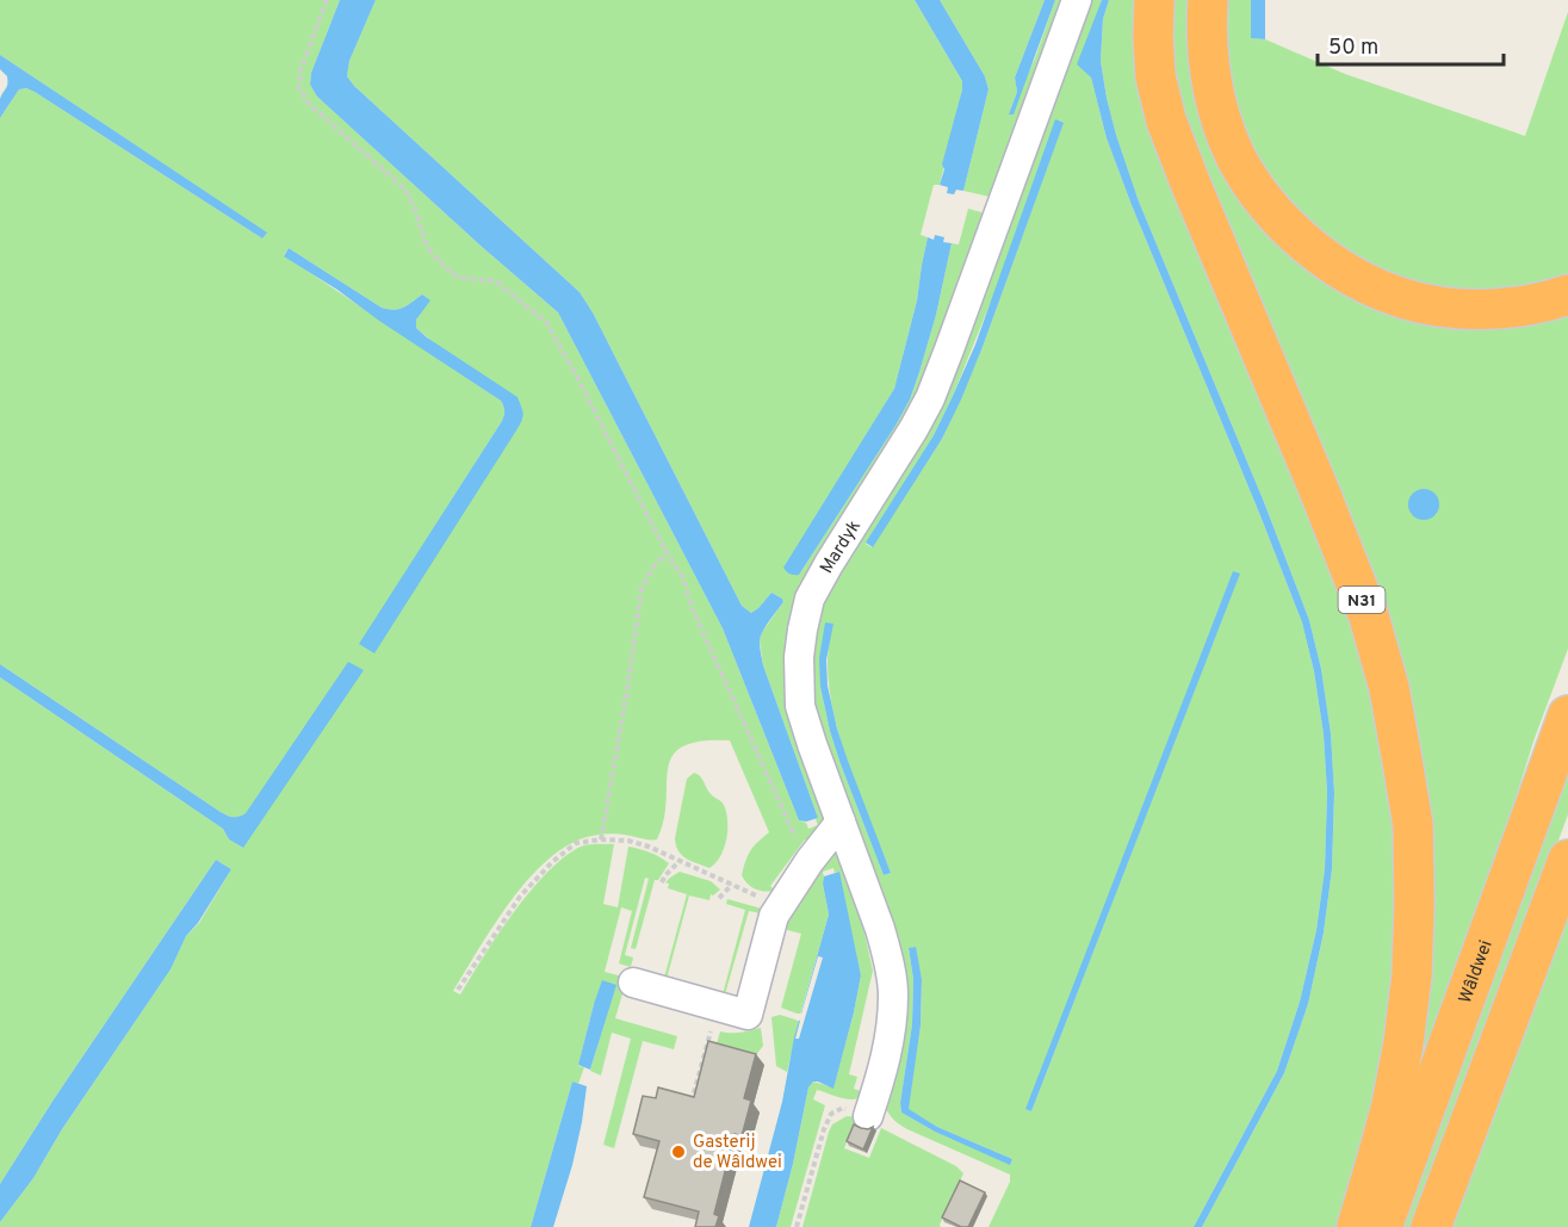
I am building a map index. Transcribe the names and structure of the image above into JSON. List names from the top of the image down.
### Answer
{
  "streets": {
    "highway": ["N31", "Wâldwei"],
    "street": ["Mardyk"]
  },
  "places": ["Gasterij de Wâldwei"],
  "scale_bar": "50 m"
}
